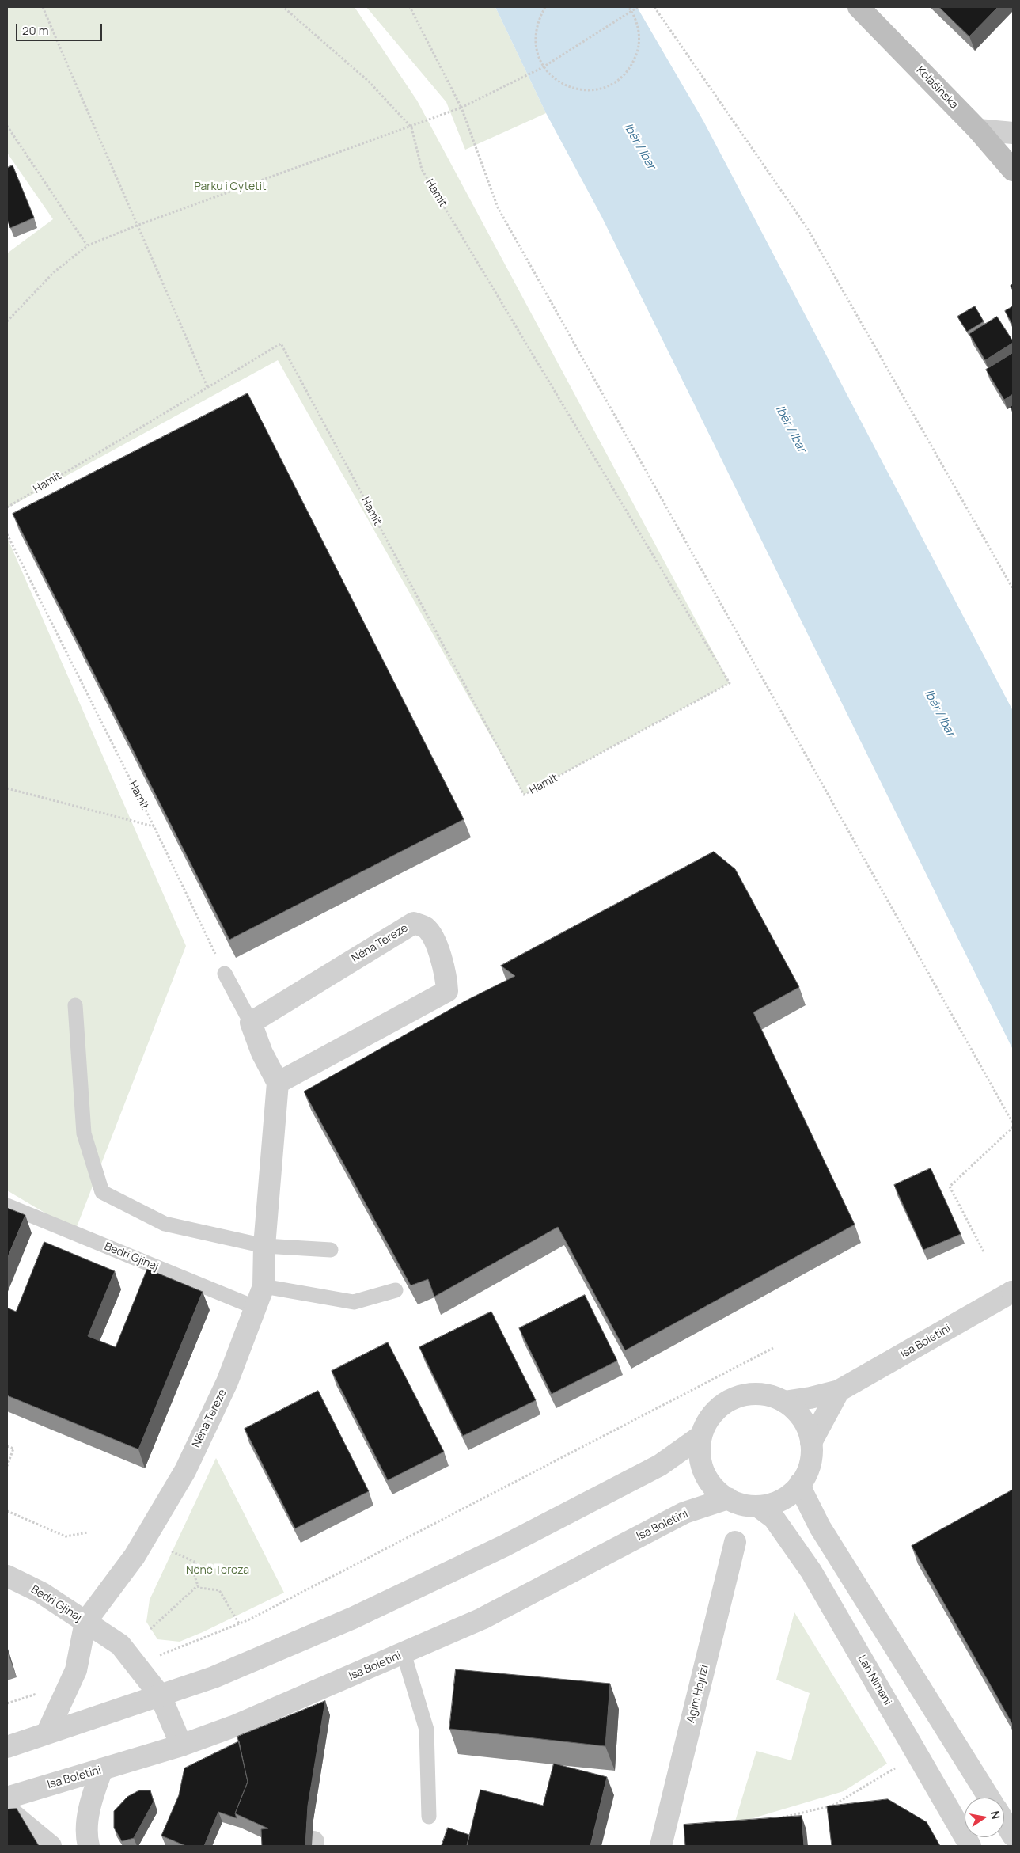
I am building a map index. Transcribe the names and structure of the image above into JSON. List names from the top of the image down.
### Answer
{
  "streets": {
    "main road": ["Kolašinska"],
    "street": [
      "Nëna Tereze",
      "Bedri Gjinaj",
      "Isa Boletini",
      "Lah Nimani",
      "Agim Hajrizi"
    ],
    "path": ["Hamit"]
  },
  "crossings": [
    ["Nëna Tereze", "Bedri Gjinaj"],
    ["Isa Boletini", "Lah Nimani"]
  ],
  "water": ["Ibër / Ibar"],
  "parks": ["Parku i Qytetit", "Nënë Tereza"],
  "scale_bar": "20 m",
  "north": "right"
}
